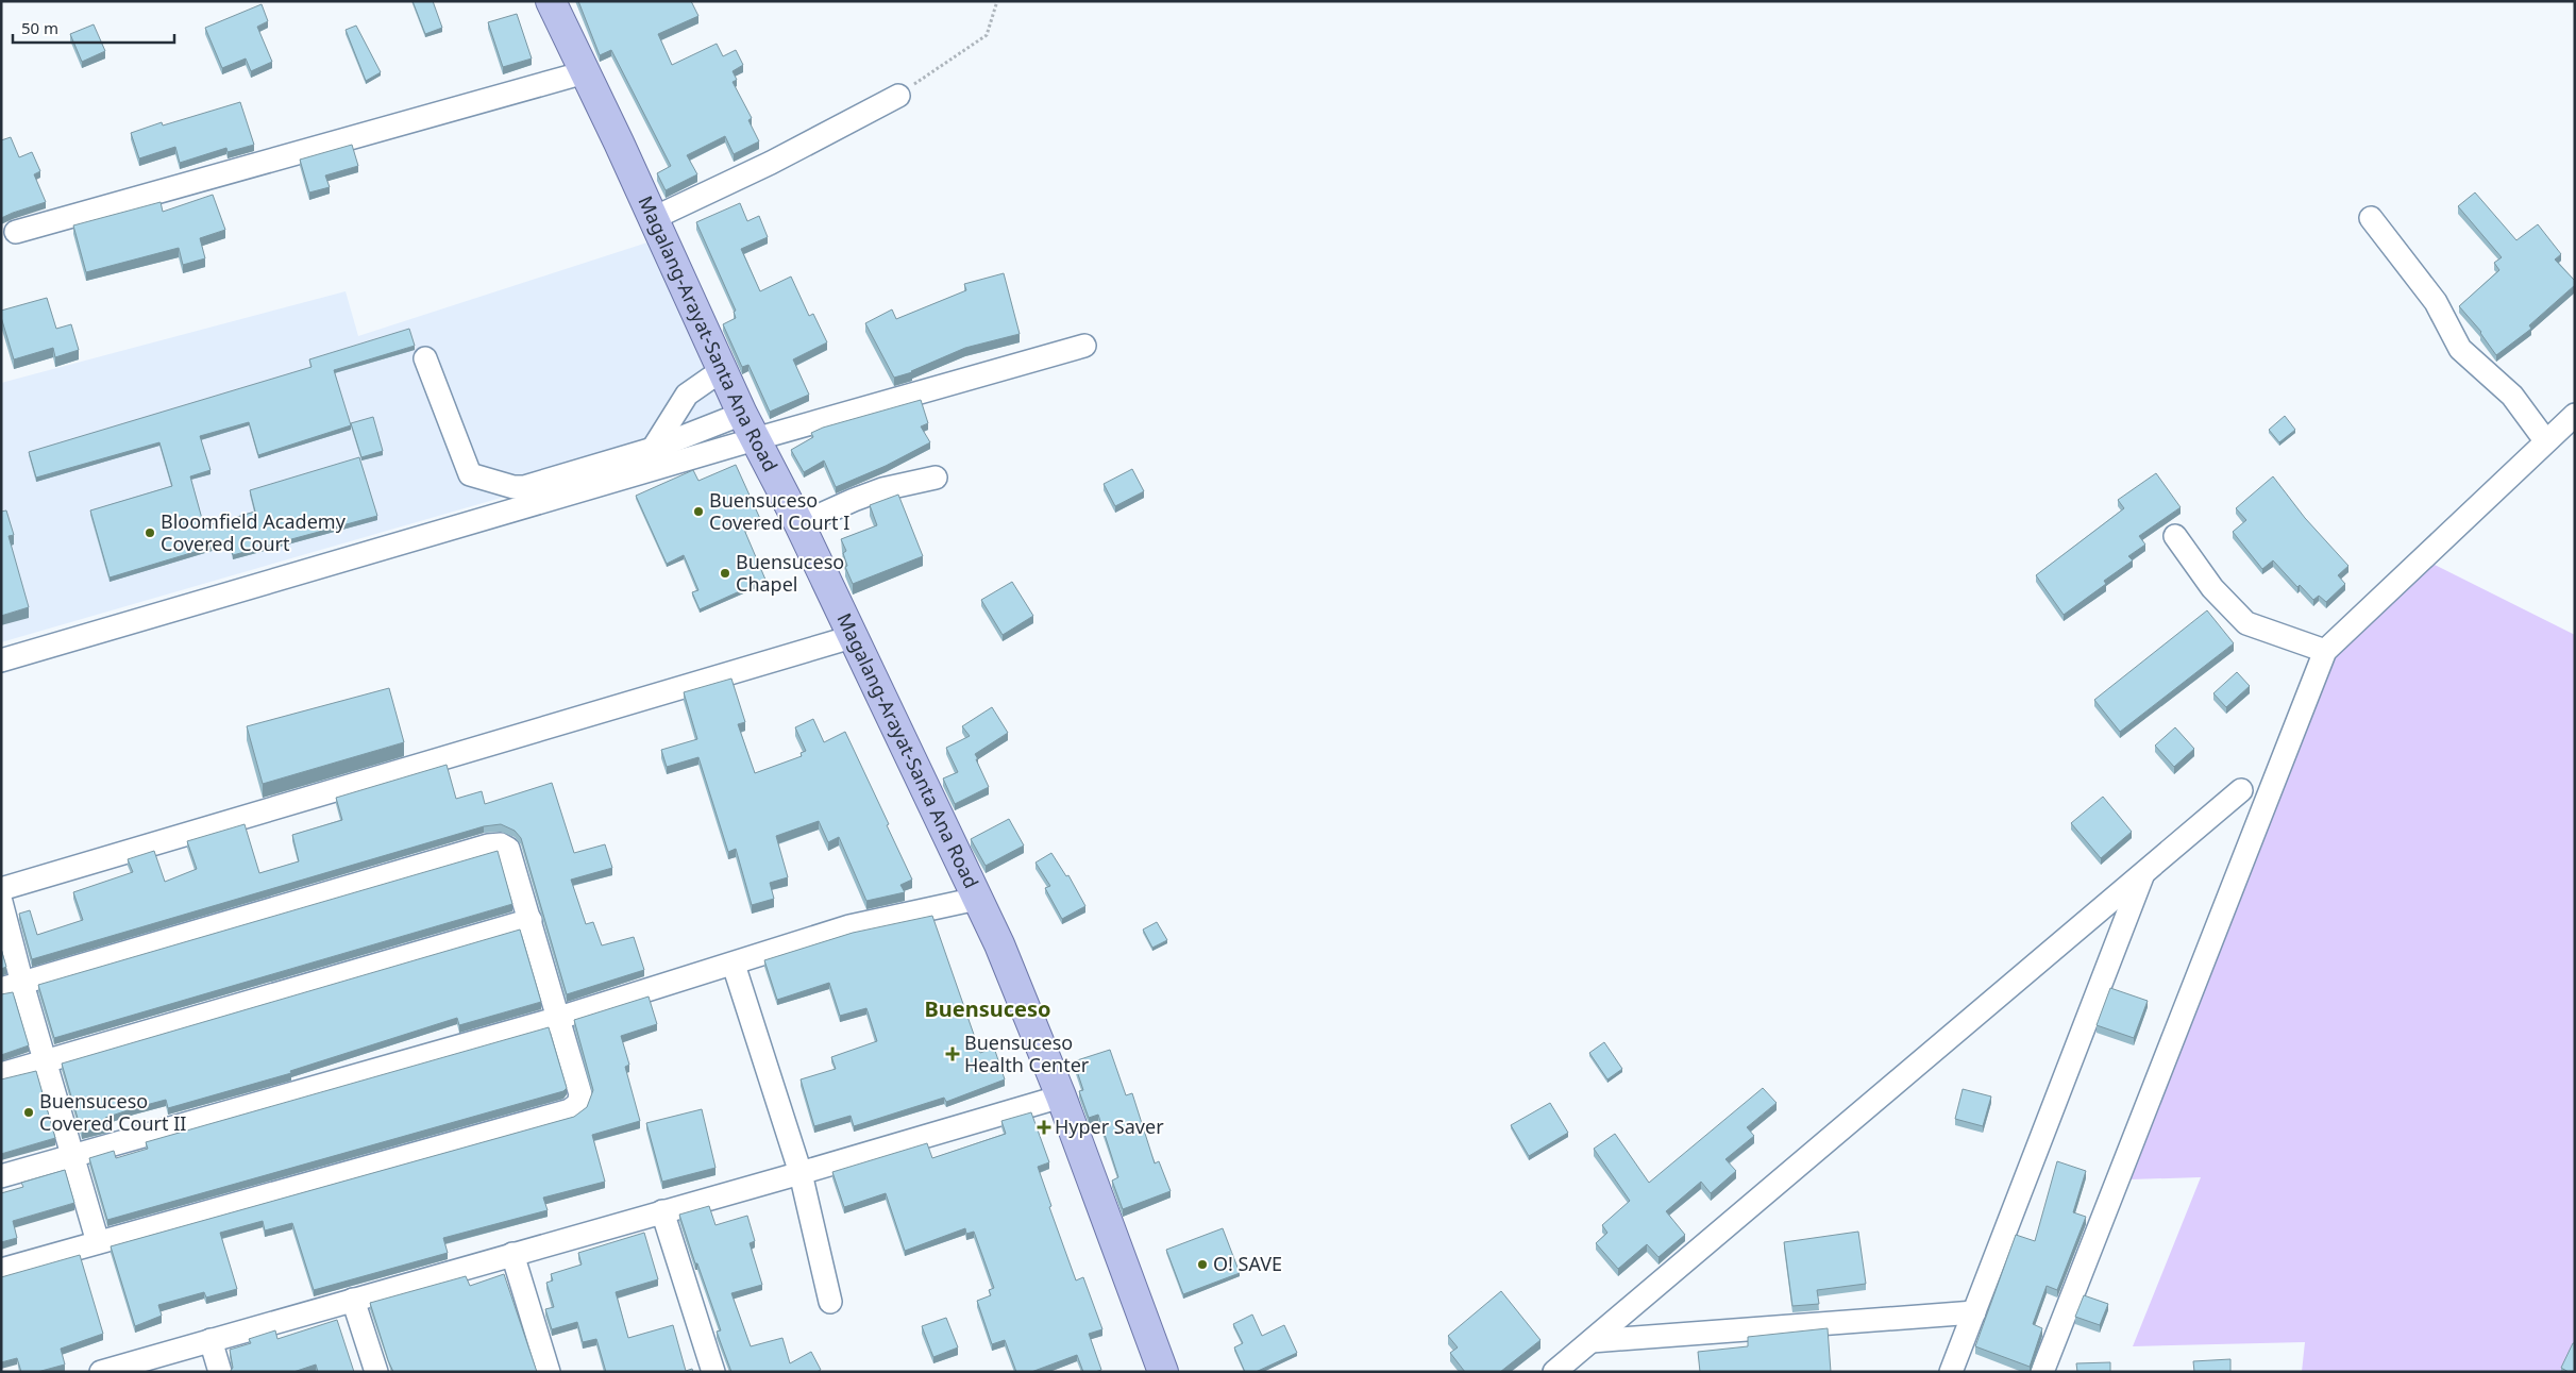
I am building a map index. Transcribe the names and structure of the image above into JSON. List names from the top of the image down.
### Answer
{
  "streets": {
    "main road": ["Magalang-Arayat-Santa Ana Road"]
  },
  "districts": ["Buensuceso"],
  "places": {
    "other": [
      "Buensuceso Covered Court I",
      "Bloomfield Academy Covered Court",
      "Buensuceso Chapel",
      "Buensuceso Covered Court II",
      "O! SAVE"
    ],
    "health": ["Buensuceso Health Center", "Hyper Saver"]
  },
  "scale_bar": "50 m"
}
